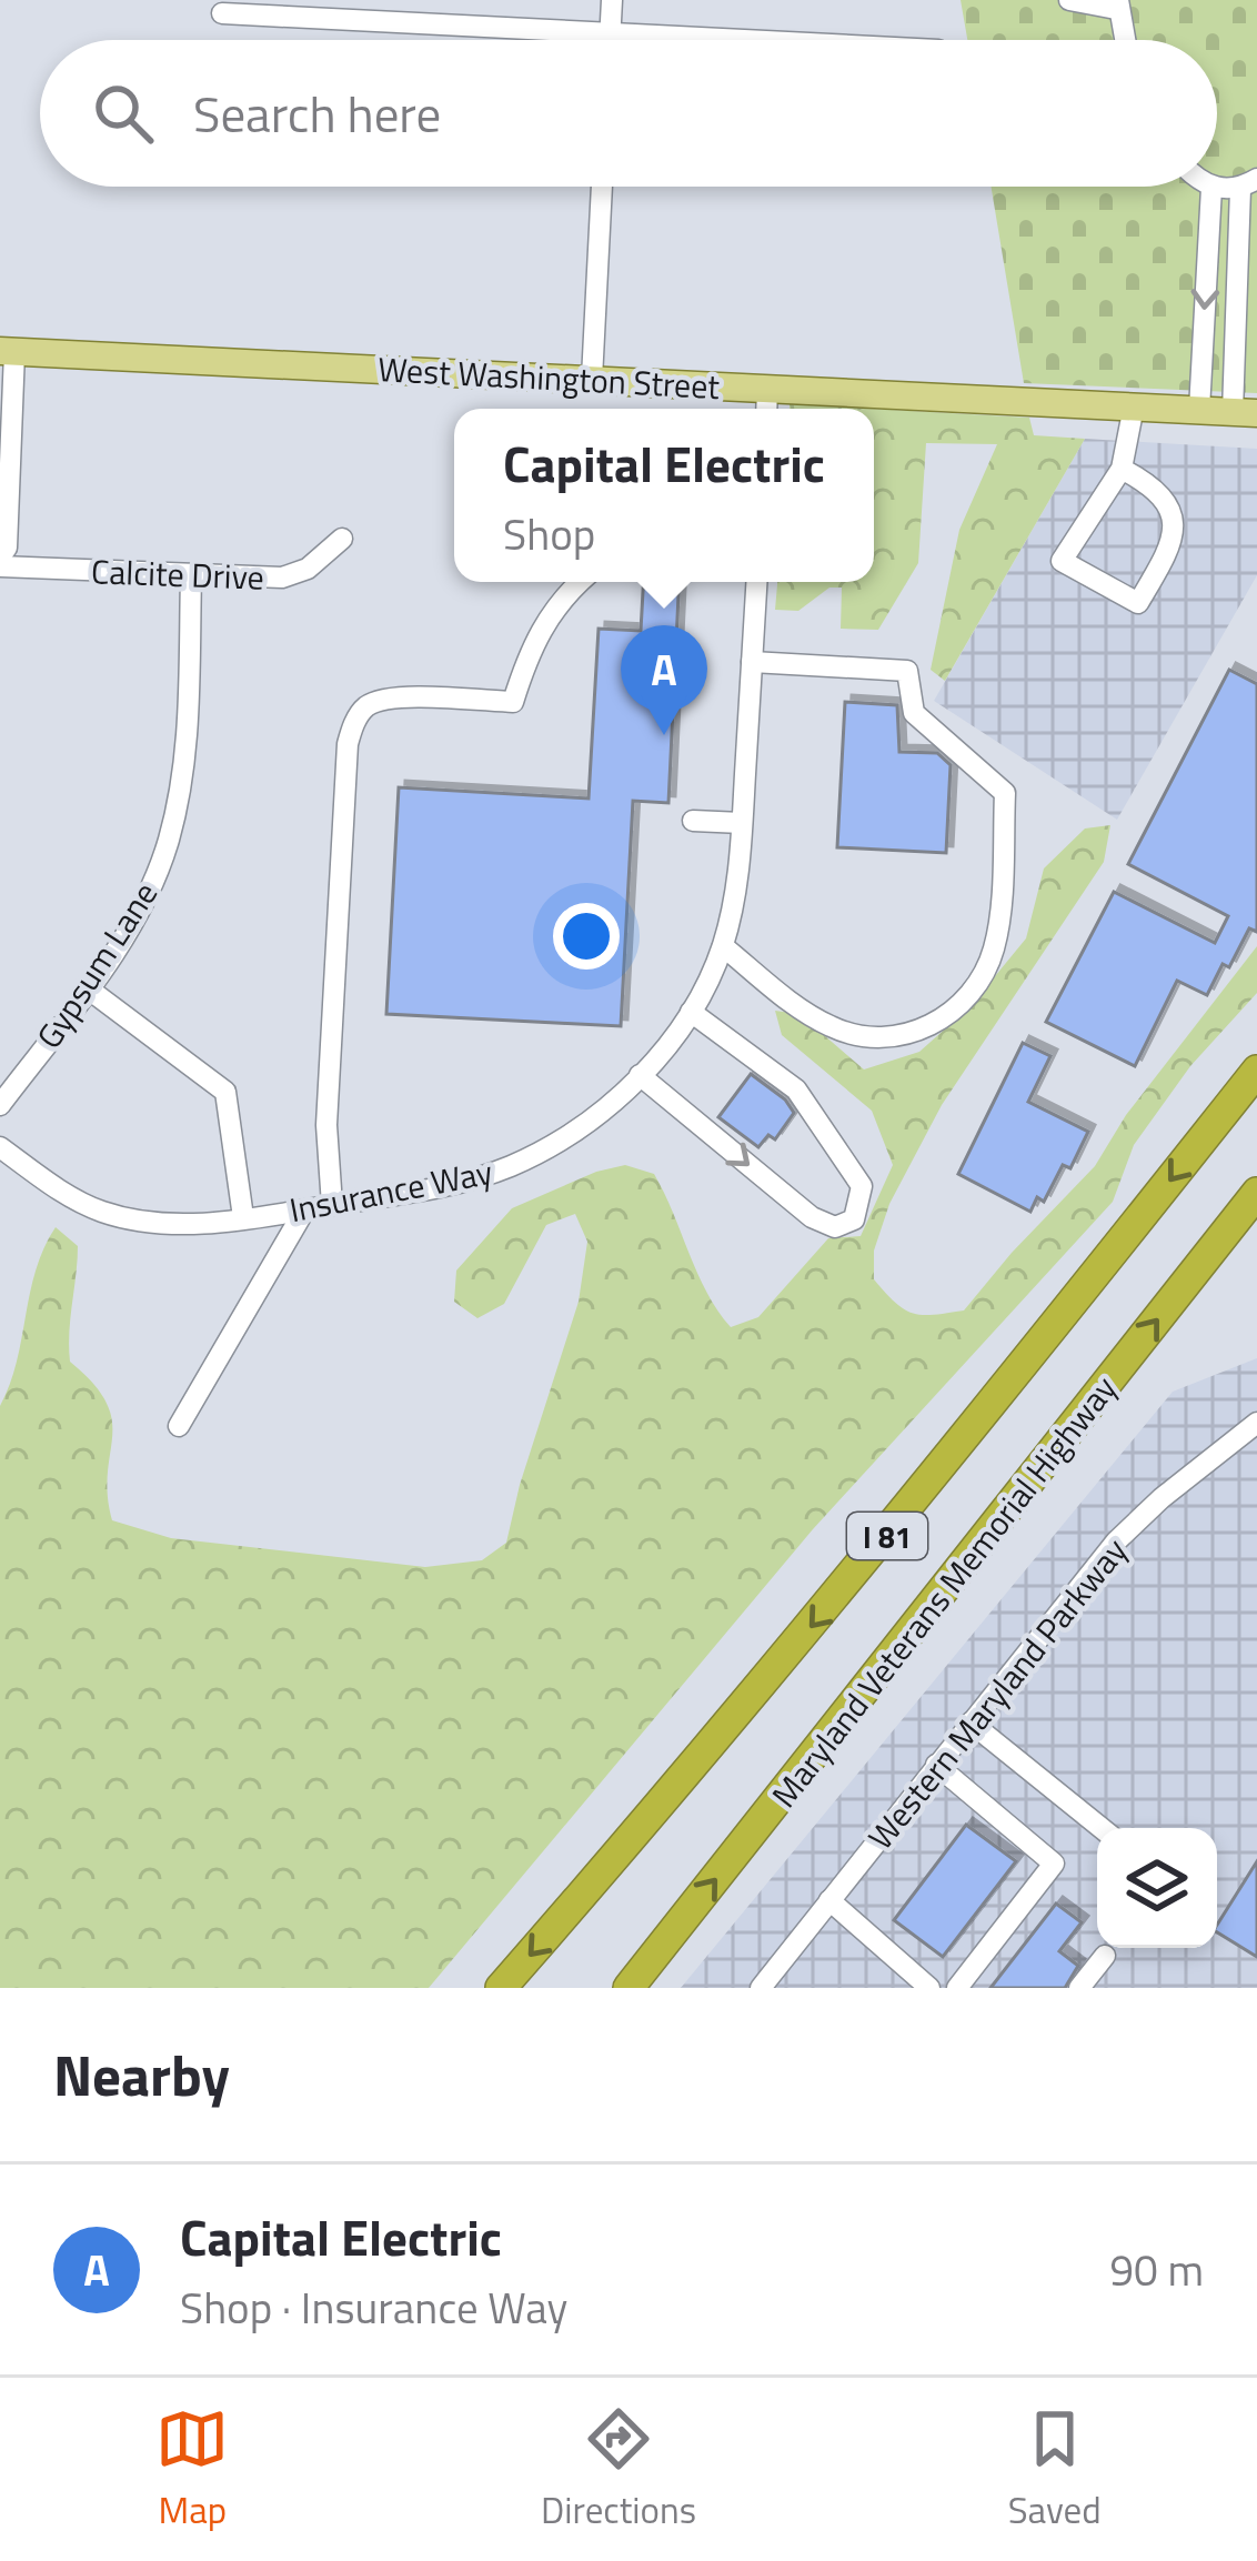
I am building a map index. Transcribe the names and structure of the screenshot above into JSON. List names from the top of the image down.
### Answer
{
  "streets": {
    "highway": ["I 81", "Maryland Veterans Memorial Highway"],
    "main road": ["West Washington Street"],
    "street": [
      "Calcite Drive",
      "Gypsum Lane",
      "Insurance Way",
      "Western Maryland Parkway"
    ]
  },
  "crossings": [
    ["Calcite Drive", "Gypsum Lane"]
  ],
  "page": {
    "search": "Search here",
    "popup": ["Capital Electric", "Shop"],
    "pins": "A",
    "heading": "Nearby",
    "list": [
      {
        "mark": "A",
        "name": "Capital Electric",
        "note": "Shop · Insurance Way",
        "value": "90 m"
      }
    ],
    "nav": ["Map", "Directions", "Saved"]
  }
}
